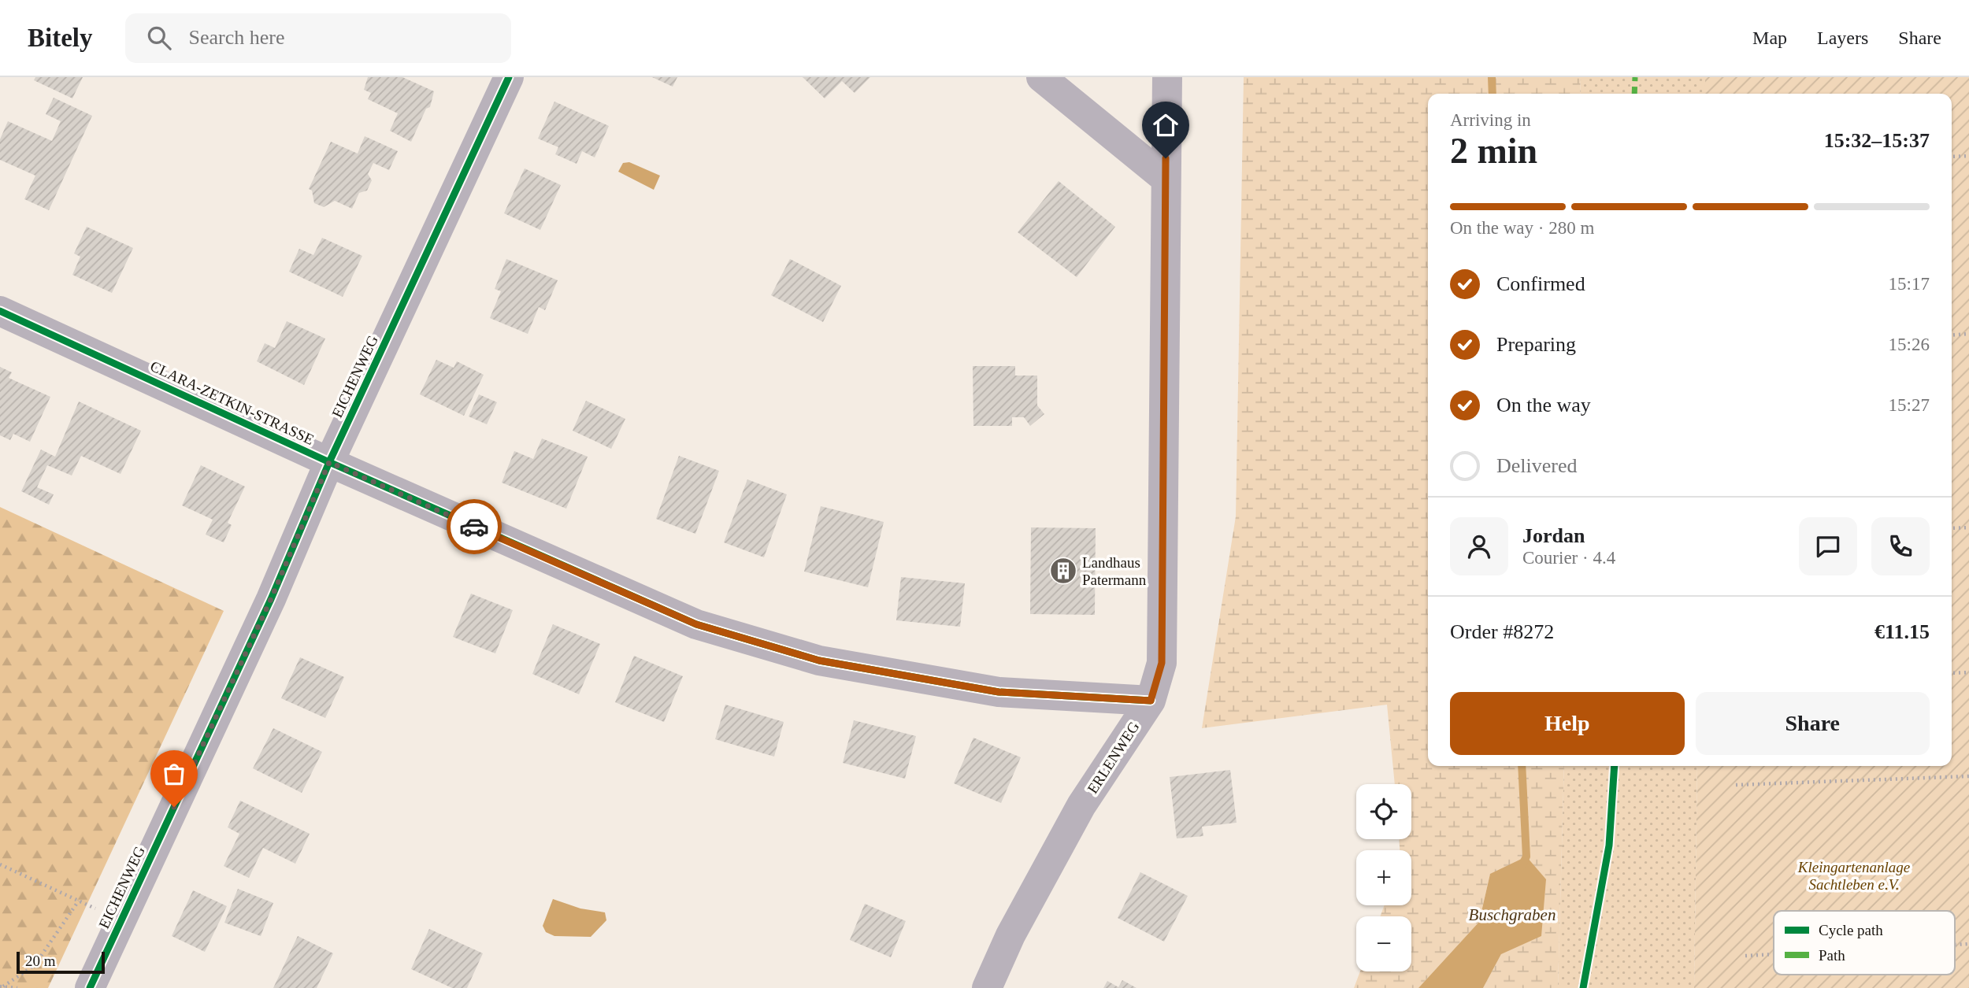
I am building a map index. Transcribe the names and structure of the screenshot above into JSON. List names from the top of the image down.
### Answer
{
  "streets": {
    "street": ["EICHENWEG", "CLARA-ZETKIN-STRASSE", "ERLENWEG"]
  },
  "crossings": [
    ["EICHENWEG", "CLARA-ZETKIN-STRASSE"],
    ["CLARA-ZETKIN-STRASSE", "ERLENWEG"]
  ],
  "water": ["Buschgraben"],
  "parks": ["Kleingartenanlage Sachtleben e.V."],
  "places": {
    "building": ["Landhaus Patermann"]
  },
  "legend": ["Cycle path", "Path"],
  "scale_bar": "20 m",
  "page": {
    "header": "Bitely",
    "search": "Search here",
    "nav": ["Map", "Layers", "Share"],
    "heading": ["2 min", "Arriving in", "15:32–15:37"],
    "panel": [
      "Jordan",
      "Courier · 4.4",
      "Order #8272",
      "€11.15"
    ],
    "bar": "On the way · 280 m",
    "list": [
      ["Confirmed", "15:17"],
      ["Preparing", "15:26"],
      ["On the way", "15:27"],
      "Delivered"
    ],
    "buttons": ["Help", "Share"],
    "map_buttons": ["+", "−"],
    "scale": "20 m"
  }
}
